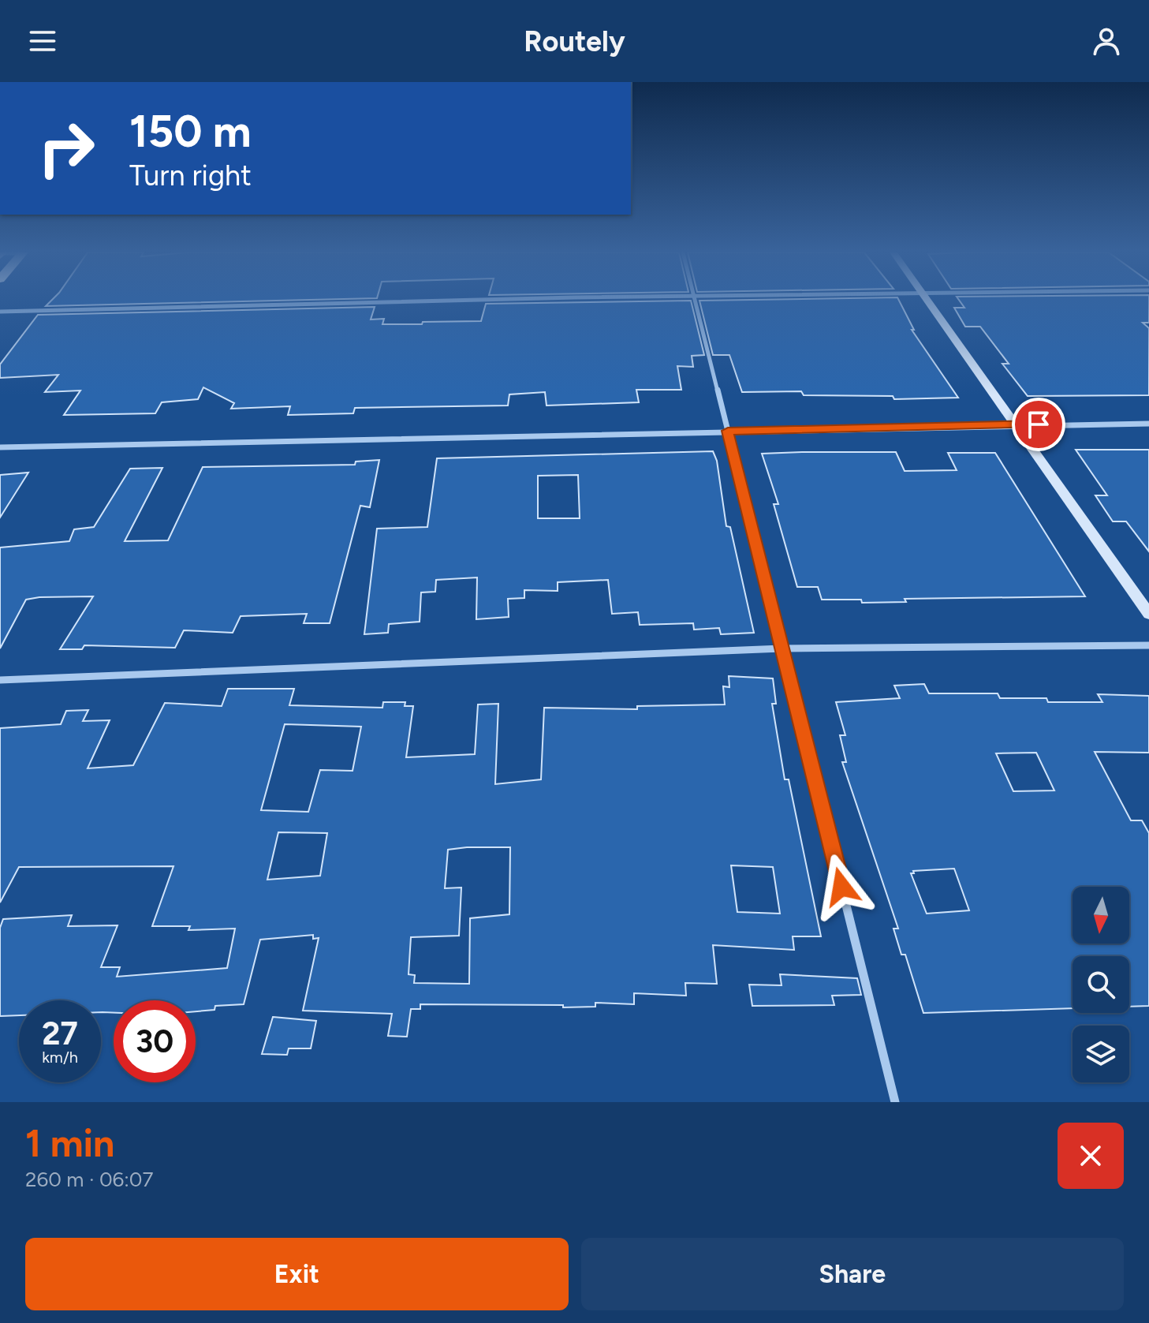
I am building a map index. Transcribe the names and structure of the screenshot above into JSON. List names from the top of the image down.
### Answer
{
  "north": "bottom",
  "page": {
    "header": "Routely",
    "turn": ["150 m", "Turn right"],
    "speed": "27 km/h",
    "limit": "30",
    "heading": ["1 min", "260 m · 06:07"],
    "buttons": ["Exit", "Share"]
  }
}
